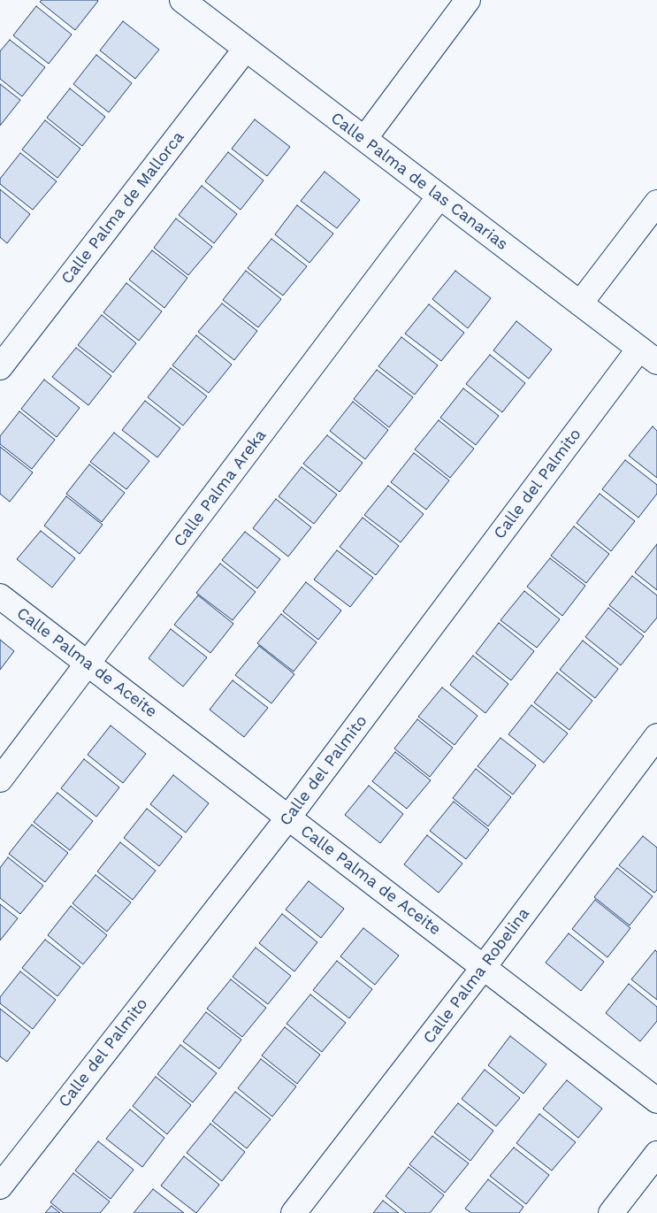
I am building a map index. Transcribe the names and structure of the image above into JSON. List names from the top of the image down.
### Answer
{
  "streets": {
    "street": [
      "Calle Palma de las Canarias",
      "Calle Palma de Mallorca",
      "Calle del Palmito",
      "Calle Palma Areka",
      "Calle Palma de Aceite",
      "Calle Palma Robelina"
    ]
  },
  "crossings": [
    ["Calle Palma de las Canarias", "Calle Palma de Mallorca"],
    ["Calle Palma de las Canarias", "Calle del Palmito"],
    ["Calle Palma de las Canarias", "Calle Palma Areka"],
    ["Calle del Palmito", "Calle Palma de Aceite"],
    ["Calle Palma Areka", "Calle Palma de Aceite"],
    ["Calle Palma de Aceite", "Calle Palma Robelina"]
  ]
}
